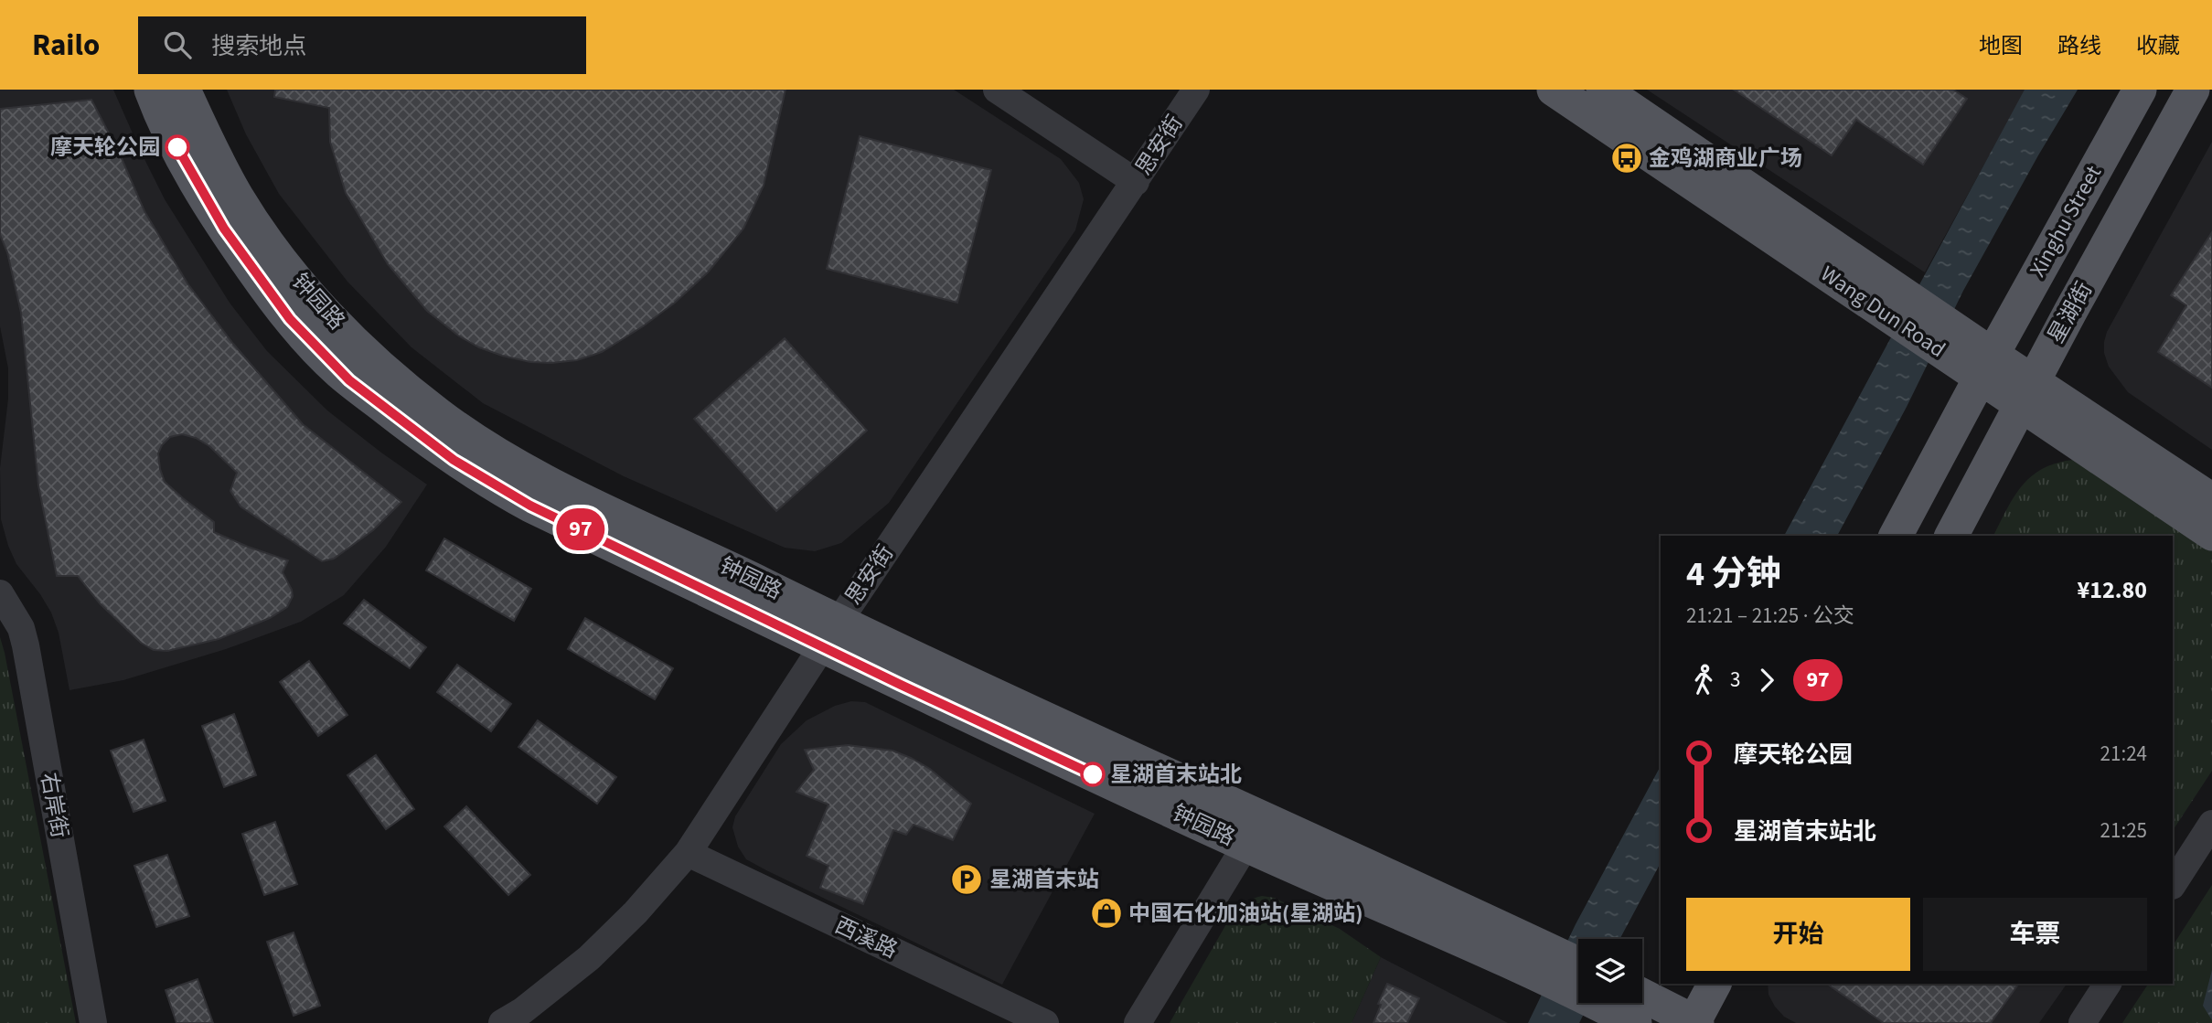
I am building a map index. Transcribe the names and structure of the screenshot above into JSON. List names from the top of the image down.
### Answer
{
  "streets": {
    "main road": [
      "Xinghu Street",
      "钟园路",
      "Wang Dun Road",
      "星湖街"
    ],
    "street": ["思安街", "右岸街", "西溪路"]
  },
  "crossings": [
    ["思安街", "钟园路"],
    ["思安街", "西溪路"],
    ["Xinghu Street", "Wang Dun Road"],
    ["Wang Dun Road", "星湖街"]
  ],
  "places": {
    "other": ["摩天轮公园", "星湖首末站北"],
    "bus stop": ["金鸡湖商业广场"],
    "parking": ["星湖首末站"],
    "shop": ["中国石化加油站(星湖站)"]
  },
  "lines": ["bus line 97"],
  "page": {
    "header": "Railo",
    "search": "搜索地点",
    "nav": ["地图", "路线", "收藏"],
    "on_map": "97",
    "heading": ["4 分钟", "21:21 – 21:25 · 公交", "¥12.80"],
    "legs": ["3", "97"],
    "list": [
      {
        "name": "摩天轮公园",
        "value": "21:24"
      },
      {
        "name": "星湖首末站北",
        "value": "21:25"
      }
    ],
    "buttons": ["开始", "车票"]
  }
}
